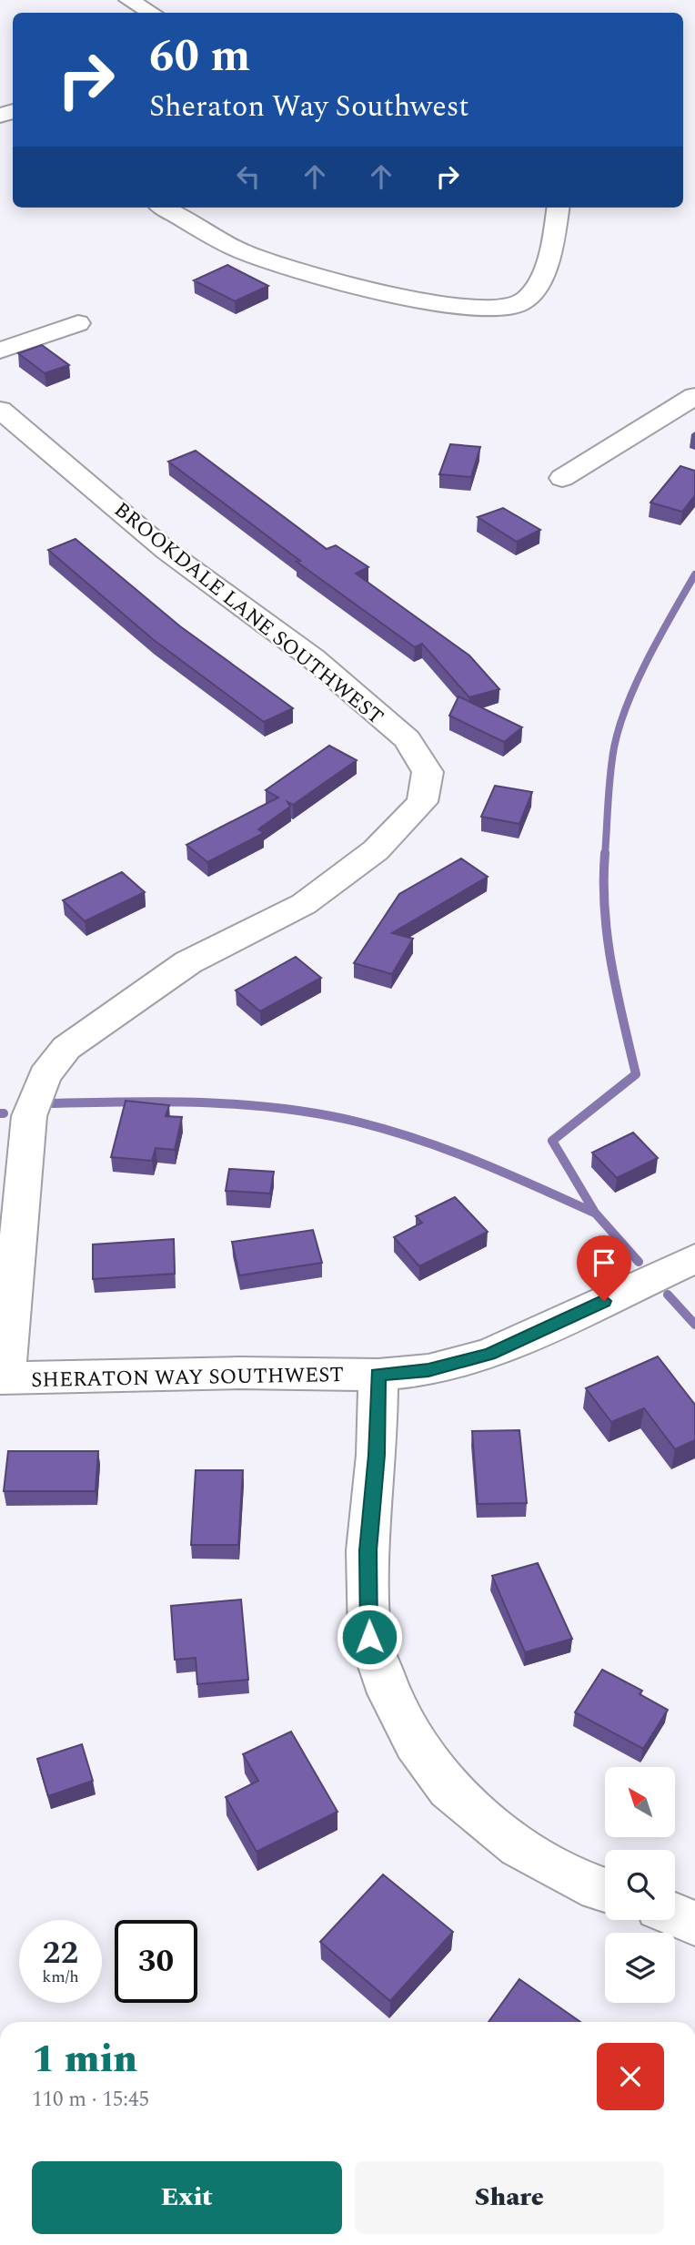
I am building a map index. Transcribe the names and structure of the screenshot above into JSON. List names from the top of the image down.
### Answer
{
  "streets": {
    "street": ["BROOKDALE LANE SOUTHWEST", "SHERATON WAY SOUTHWEST"]
  },
  "crossings": [
    ["BROOKDALE LANE SOUTHWEST", "SHERATON WAY SOUTHWEST"]
  ],
  "north": "top left",
  "page": {
    "turn": ["60 m", "Sheraton Way Southwest"],
    "speed": "22 km/h",
    "limit": "30",
    "heading": ["1 min", "110 m · 15:45"],
    "buttons": ["Exit", "Share"]
  }
}
